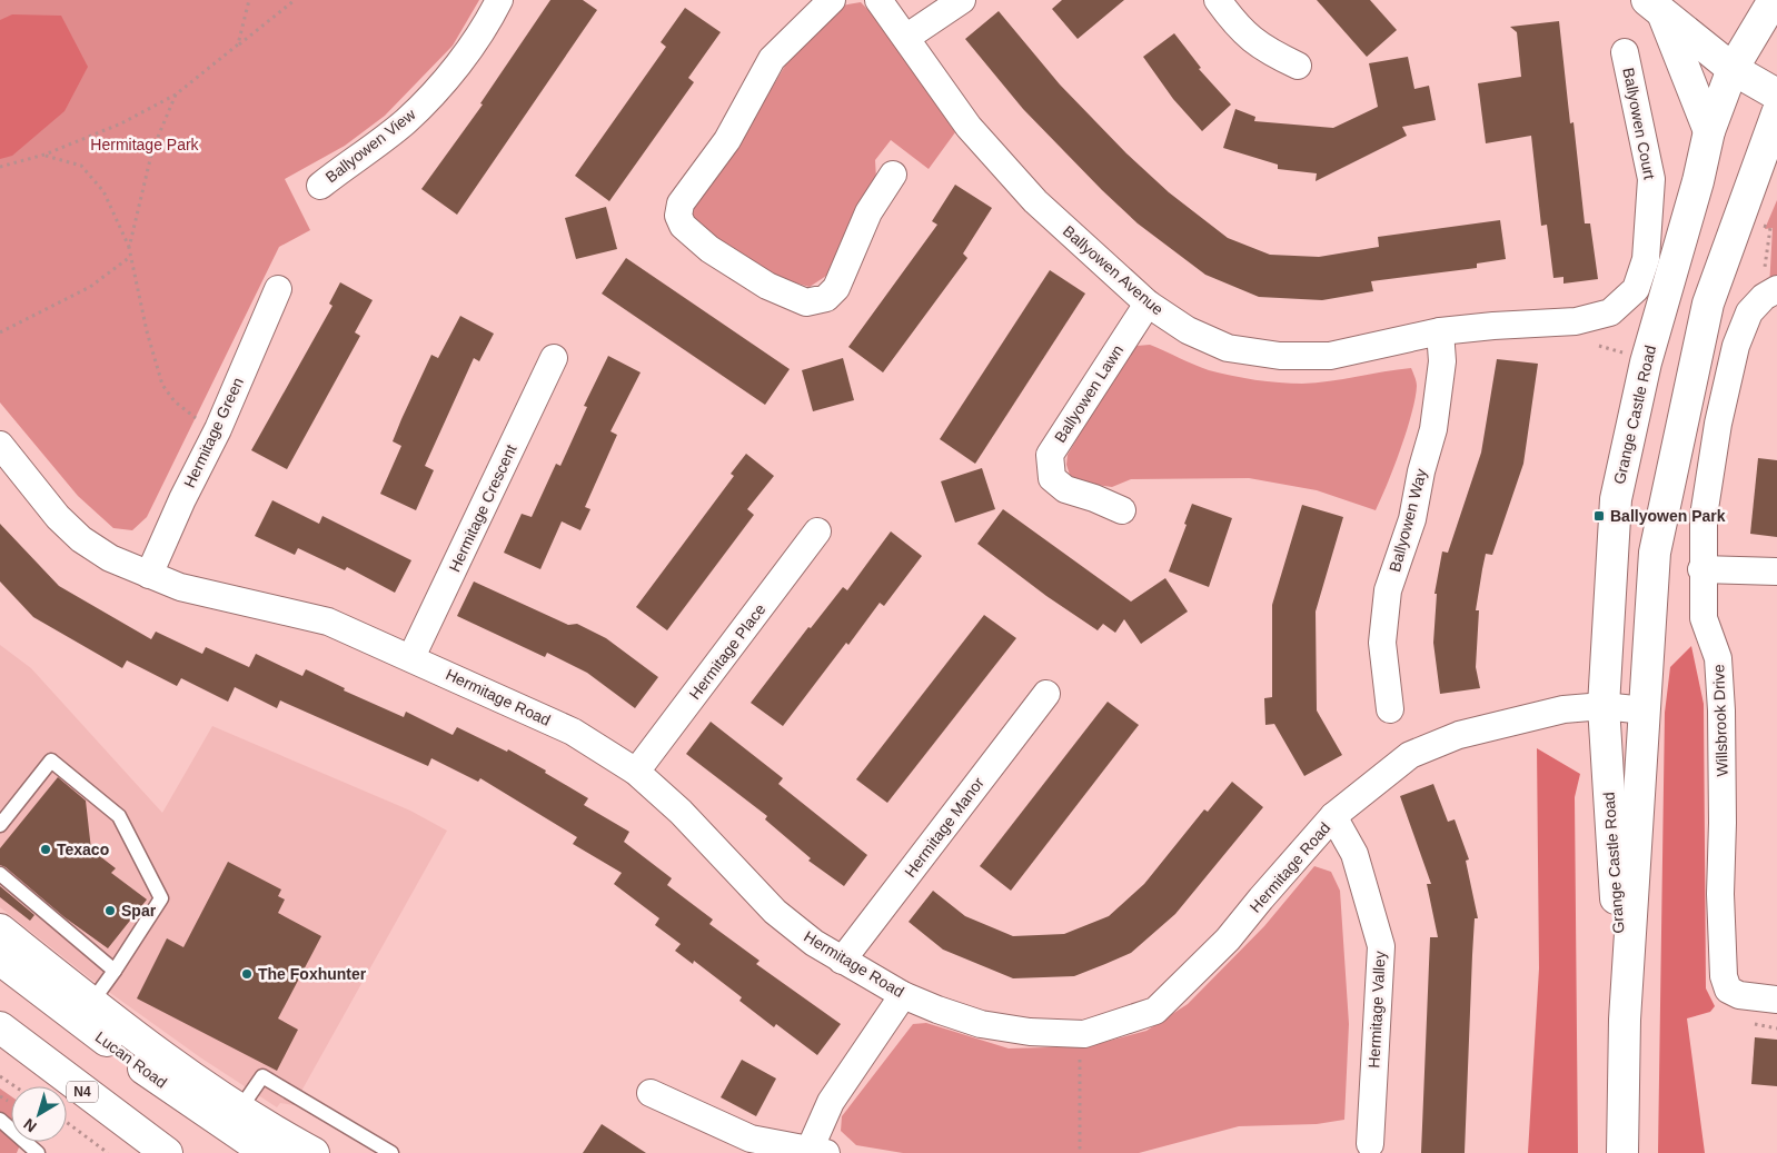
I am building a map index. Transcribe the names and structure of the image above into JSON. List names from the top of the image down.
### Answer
{
  "streets": {
    "main road": ["Grange Castle Road", "Lucan Road", "N4"],
    "street": [
      "Ballyowen Court",
      "Ballyowen View",
      "Ballyowen Avenue",
      "Ballyowen Lawn",
      "Hermitage Green",
      "Hermitage Crescent",
      "Ballyowen Way",
      "Hermitage Place",
      "Hermitage Road",
      "Willsbrook Drive",
      "Hermitage Manor",
      "Hermitage Valley"
    ]
  },
  "crossings": [
    ["Ballyowen Court", "Ballyowen Avenue"],
    ["Ballyowen Avenue", "Ballyowen Lawn"],
    ["Ballyowen Avenue", "Ballyowen Way"],
    ["Grange Castle Road", "Hermitage Road"],
    ["Hermitage Green", "Hermitage Road"],
    ["Hermitage Crescent", "Hermitage Road"],
    ["Hermitage Place", "Hermitage Road"],
    ["Hermitage Road", "Hermitage Manor"],
    ["Hermitage Road", "Hermitage Valley"]
  ],
  "parks": ["Hermitage Park"],
  "places": {
    "transit": ["Ballyowen Park"],
    "other": ["Texaco", "Spar", "The Foxhunter"]
  },
  "north": "bottom left"
}
